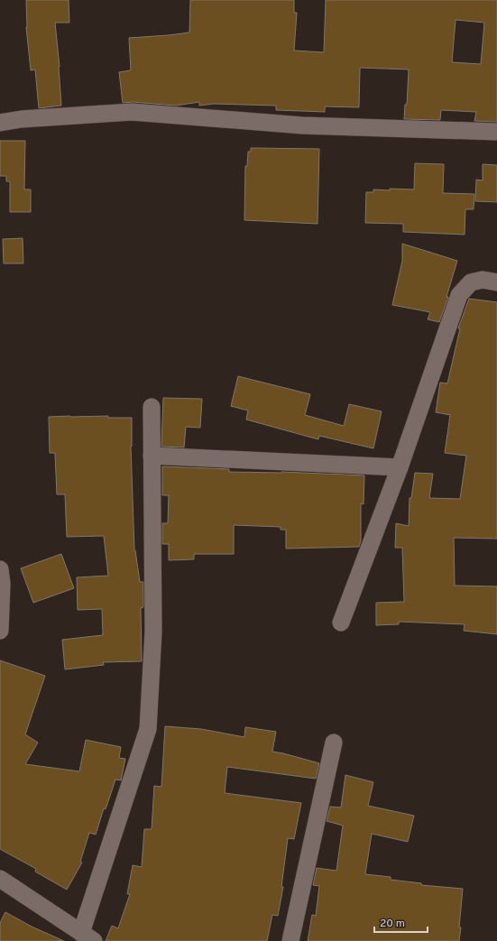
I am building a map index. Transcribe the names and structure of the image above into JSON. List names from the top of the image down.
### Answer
{
  "scale_bar": "20 m"
}
